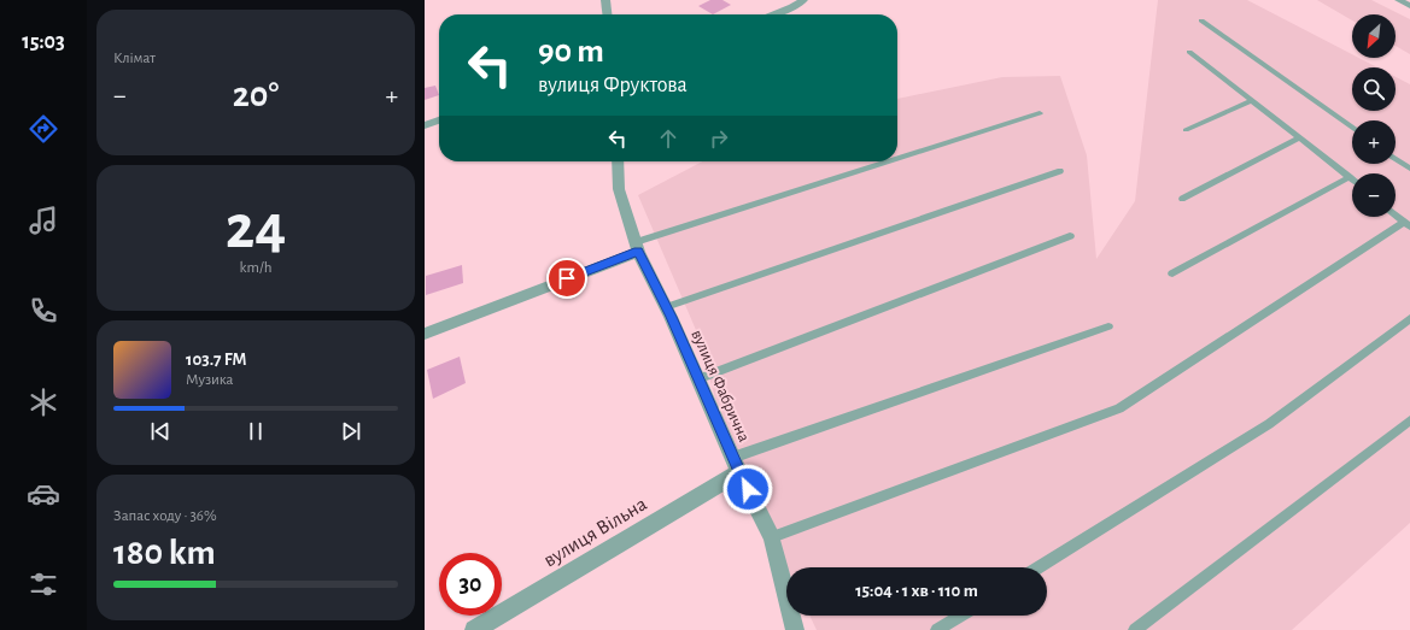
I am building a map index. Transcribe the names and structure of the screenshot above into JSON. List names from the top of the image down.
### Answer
{
  "streets": {
    "street": ["вулиця Фабрична", "вулиця Вільна"]
  },
  "crossings": [
    ["вулиця Фабрична", "вулиця Вільна"]
  ],
  "north": "bottom left",
  "page": {
    "tabs": "15:03",
    "tile": [
      "Клімат",
      ["24", "km/h"],
      ["Запас ходу · 36%", "180 km"]
    ],
    "map_buttons": ["+", "−"],
    "turn": ["90 m", "вулиця Фруктова"],
    "heat": ["−", "20°", "+"],
    "song": ["103.7 FM", "Музика"],
    "limit": "30",
    "trip": "15:04 · 1 хв · 110 m"
  }
}
